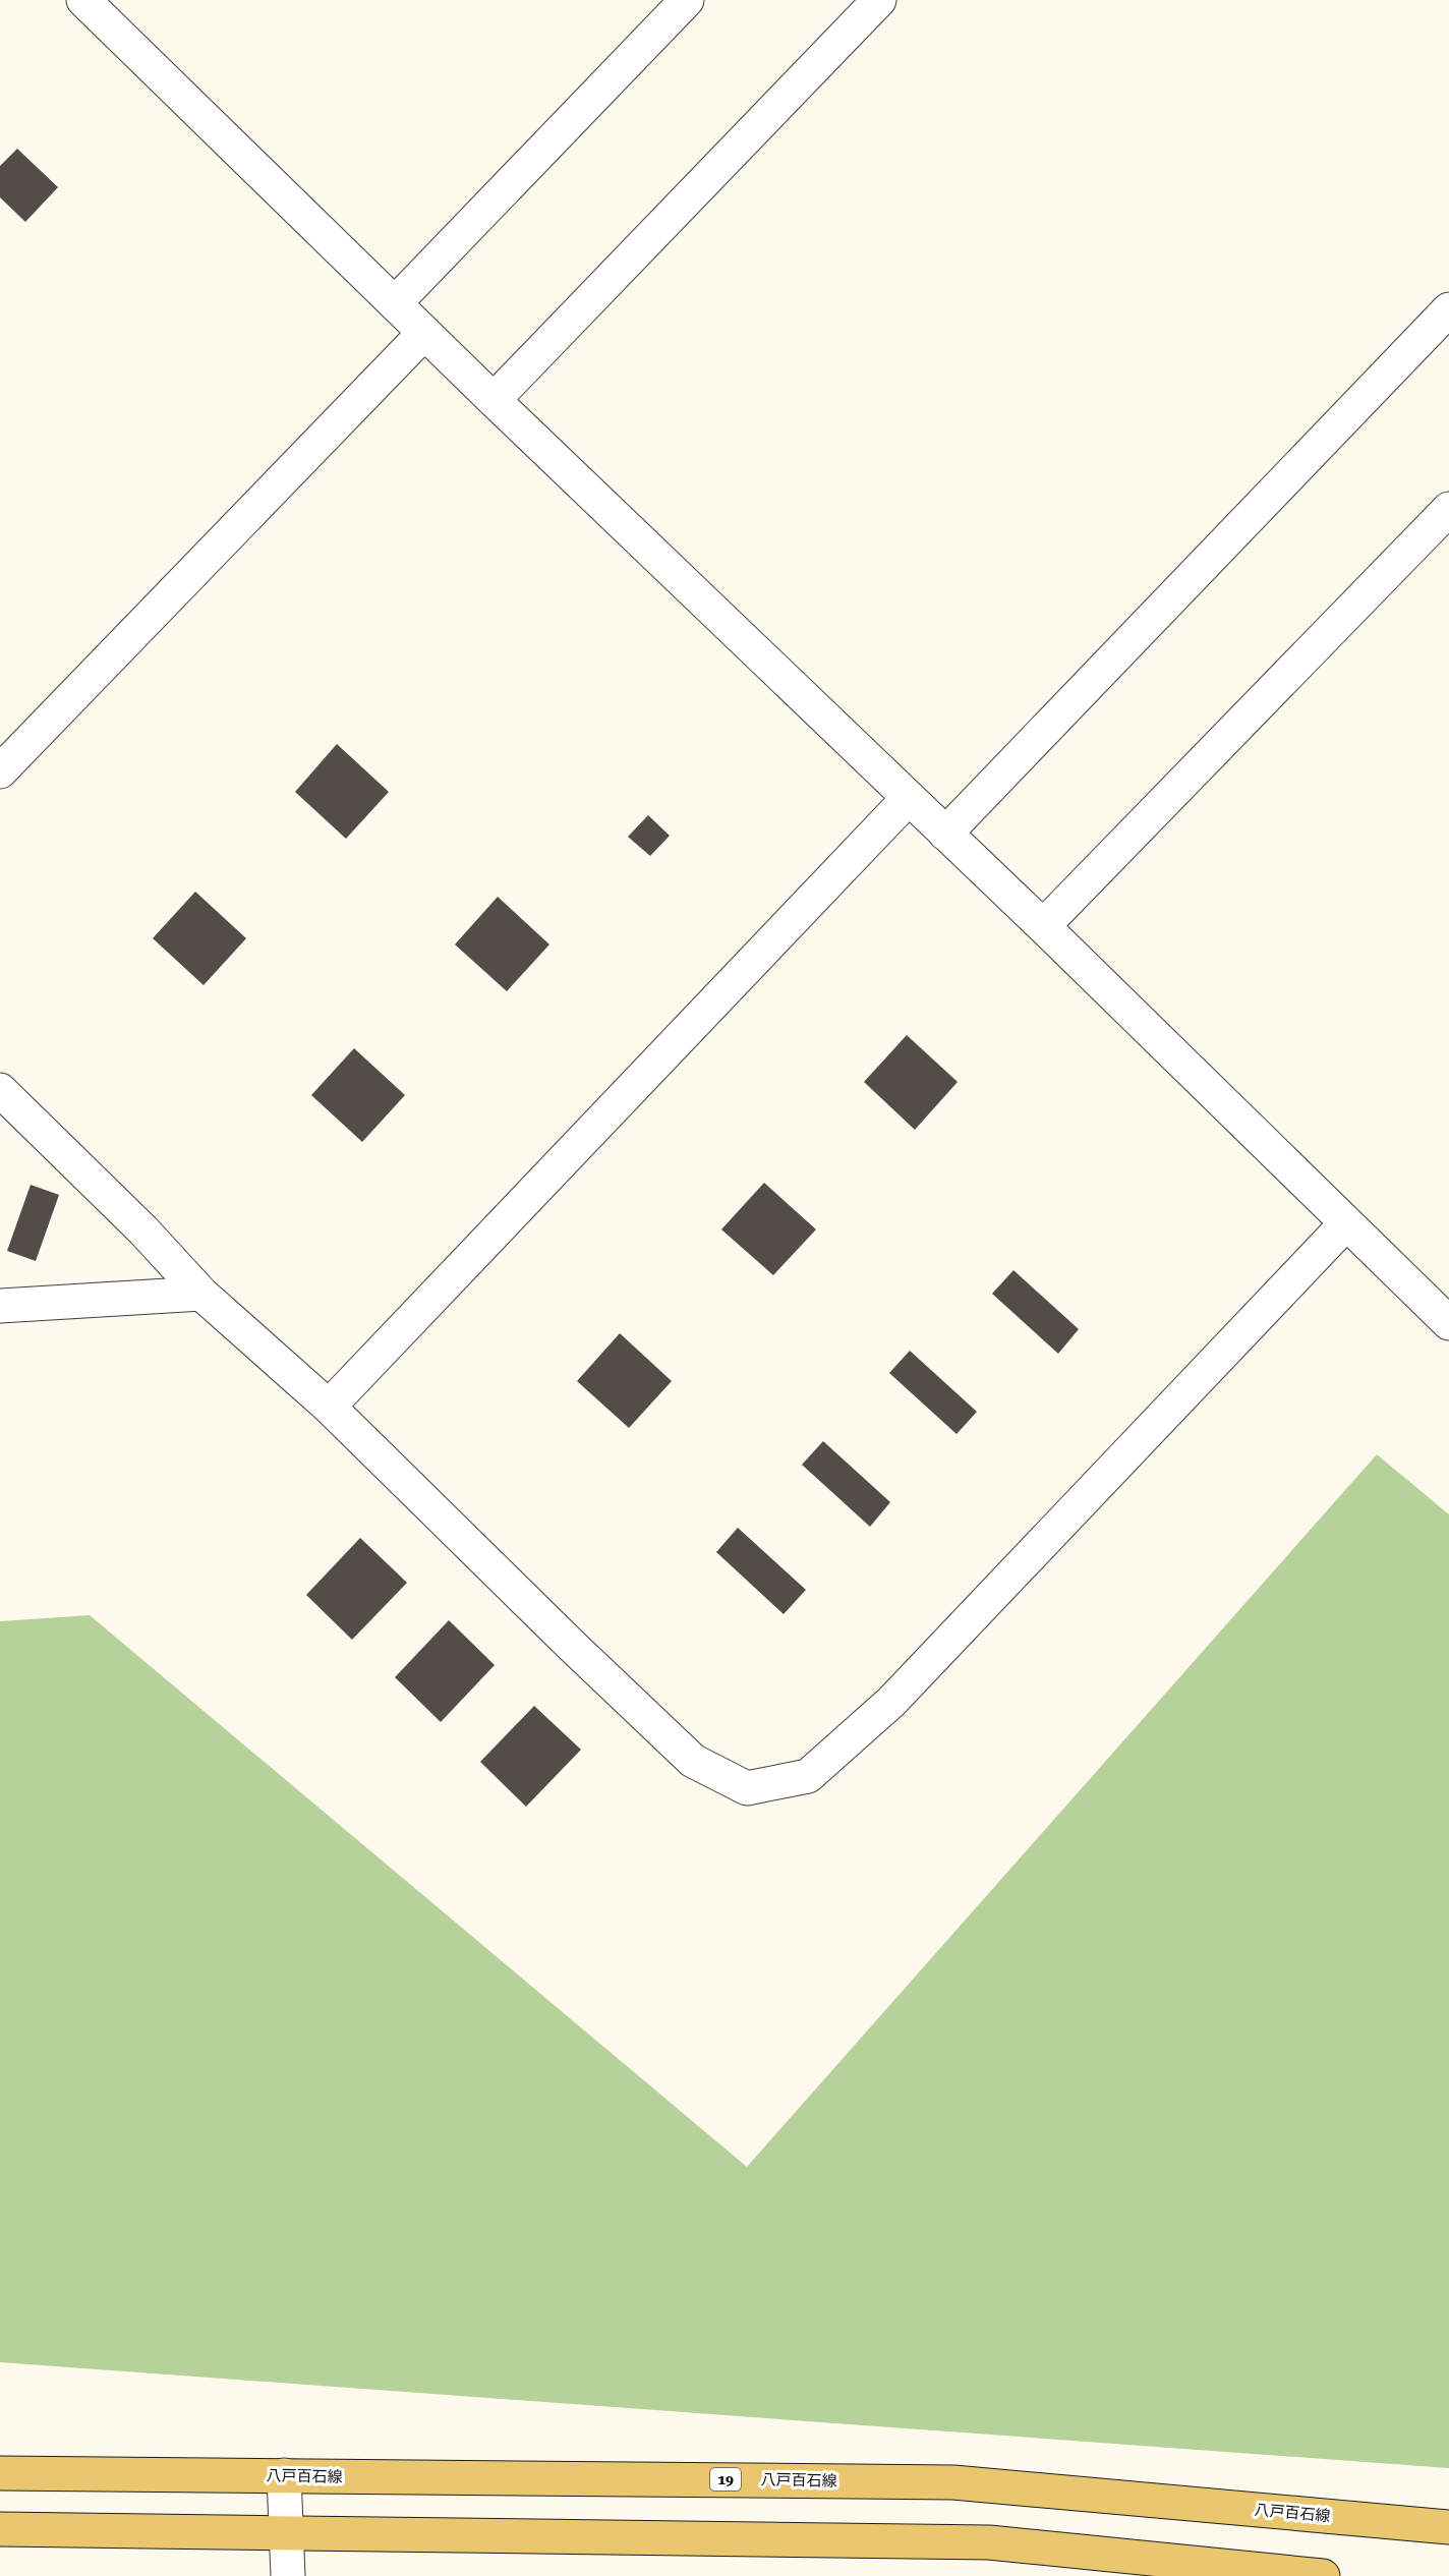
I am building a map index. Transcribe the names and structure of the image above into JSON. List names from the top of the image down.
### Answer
{
  "streets": {
    "main road": ["八戸百石線", "19"]
  }
}
